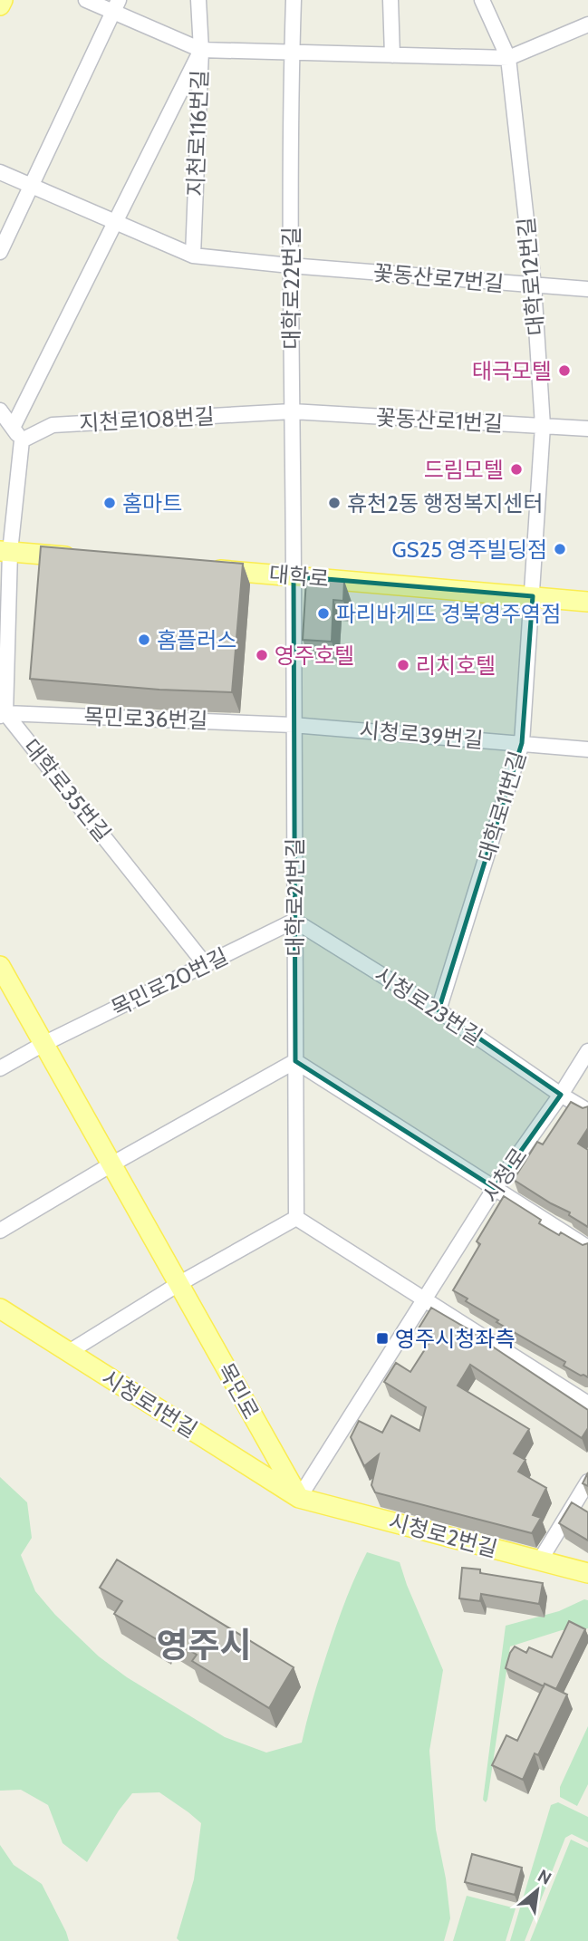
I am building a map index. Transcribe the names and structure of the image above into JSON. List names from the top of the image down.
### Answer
{
  "streets": {
    "main road": [
      "대학로",
      "목민로",
      "시청로1번길",
      "시청로2번길"
    ],
    "street": [
      "지천로116번길",
      "대학로12번길",
      "꽃동산로7번길",
      "대학로22번길",
      "지천로108번길",
      "꽃동산로1번길",
      "목민로36번길",
      "시청로39번길",
      "대학로35번길",
      "대학로11번길",
      "대학로21번길",
      "목민로20번길",
      "시청로23번길",
      "시청로"
    ]
  },
  "crossings": [
    ["대학로12번길", "꽃동산로7번길"],
    ["대학로12번길", "꽃동산로1번길"],
    ["대학로12번길", "대학로"],
    ["대학로12번길", "대학로11번길"],
    ["꽃동산로7번길", "대학로22번길"],
    ["대학로22번길", "지천로108번길"],
    ["대학로22번길", "꽃동산로1번길"],
    ["대학로22번길", "대학로"],
    ["대학로22번길", "대학로21번길"],
    ["지천로108번길", "꽃동산로1번길"],
    ["대학로", "대학로11번길"],
    ["대학로", "대학로21번길"],
    ["목민로36번길", "시청로39번길"],
    ["목민로36번길", "대학로35번길"],
    ["목민로36번길", "대학로21번길"],
    ["시청로39번길", "대학로11번길"],
    ["시청로39번길", "대학로21번길"],
    ["대학로35번길", "목민로20번길"],
    ["대학로11번길", "시청로23번길"],
    ["대학로21번길", "목민로20번길"],
    ["대학로21번길", "시청로23번길"],
    ["목민로20번길", "시청로23번길"],
    ["목민로20번길", "목민로"],
    ["시청로23번길", "시청로"],
    ["시청로", "목민로"],
    ["시청로", "시청로1번길"],
    ["시청로", "시청로2번길"],
    ["목민로", "시청로1번길"],
    ["목민로", "시청로2번길"],
    ["시청로1번길", "시청로2번길"]
  ],
  "districts": ["영주시"],
  "places": {
    "other": [
      "태극모텔",
      "드림모텔",
      "홈마트",
      "휴천2동 행정복지센터",
      "GS25 영주빌딩점",
      "파리바게뜨 경북영주역점",
      "홈플러스",
      "영주호텔",
      "리치호텔"
    ],
    "transit": ["영주시청좌측"]
  },
  "north": "top right"
}
